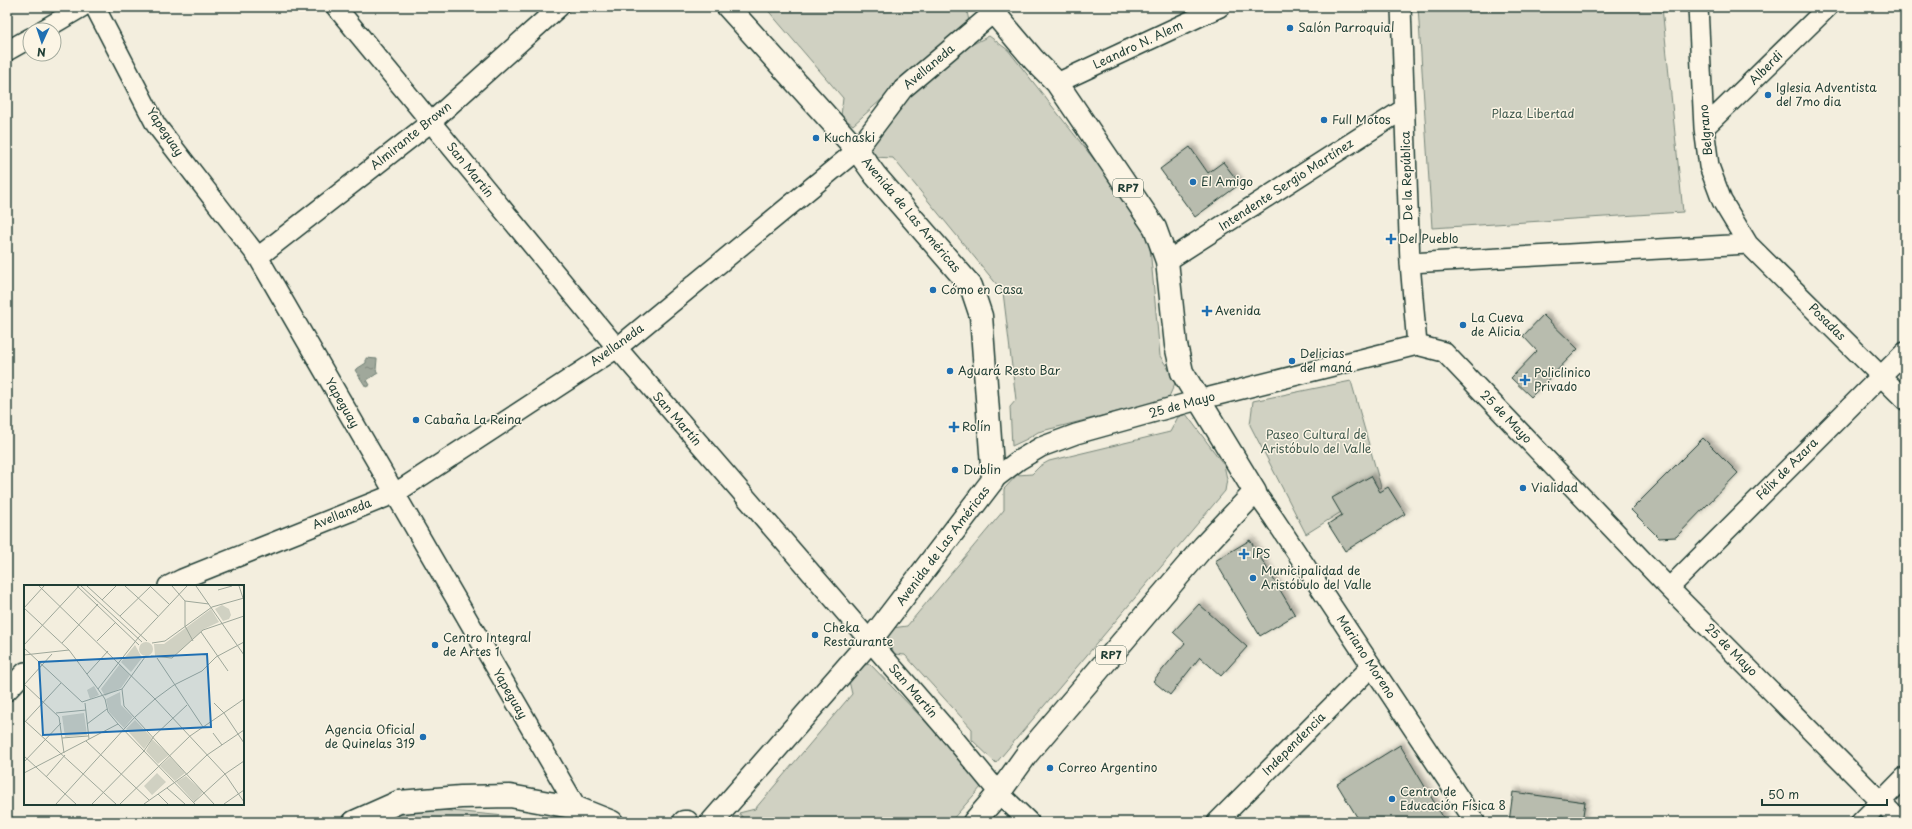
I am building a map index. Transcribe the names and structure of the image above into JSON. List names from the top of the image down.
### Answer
{
  "streets": {
    "main road": ["RP7", "Avenida de Las Américas"],
    "street": [
      "Leandro N. Alem",
      "Avellaneda",
      "Alberdi",
      "Belgrano",
      "Yapeguay",
      "Almirante Brown",
      "San Martín",
      "De la República",
      "Intendente Sergio Martínez",
      "Posadas",
      "25 de Mayo",
      "Félix de Azara",
      "Mariano Moreno",
      "Independencia"
    ]
  },
  "crossings": [
    ["Leandro N. Alem", "RP7"],
    ["Avellaneda", "Yapeguay"],
    ["Avellaneda", "San Martín"],
    ["Avellaneda", "RP7"],
    ["Avellaneda", "Avenida de Las Américas"],
    ["Alberdi", "Belgrano"],
    ["Belgrano", "Posadas"],
    ["Yapeguay", "Almirante Brown"],
    ["Almirante Brown", "San Martín"],
    ["San Martín", "RP7"],
    ["San Martín", "Avenida de Las Américas"],
    ["De la República", "Intendente Sergio Martínez"],
    ["De la República", "25 de Mayo"],
    ["Intendente Sergio Martínez", "RP7"],
    ["RP7", "25 de Mayo"],
    ["RP7", "Mariano Moreno"],
    ["Avenida de Las Américas", "25 de Mayo"],
    ["Posadas", "Félix de Azara"],
    ["25 de Mayo", "Félix de Azara"],
    ["Mariano Moreno", "Independencia"]
  ],
  "parks": ["Plaza Libertad", "Paseo Cultural de Aristóbulo del Valle"],
  "places": {
    "other": [
      "Salón Parroquial",
      "Iglesia Adventista del 7mo dia",
      "Full Motos",
      "Kuchaski",
      "El Amigo",
      "Cómo en Casa",
      "La Cueva de Alicia",
      "Delicias del maná",
      "Aguará Resto Bar",
      "Cabaña La Reina",
      "Dublin",
      "Vialidad",
      "Municipalidad de Aristóbulo del Valle",
      "Cheka Restaurante",
      "Centro Integral de Artes 1",
      "Agencia Oficial de Quinelas 319",
      "Correo Argentino",
      "Centro de Educación Física 8"
    ],
    "health": [
      "Del Pueblo",
      "Avenida",
      "Policlinico Privado",
      "Rolín",
      "IPS"
    ]
  },
  "scale_bar": "50 m",
  "north": "bottom"
}
